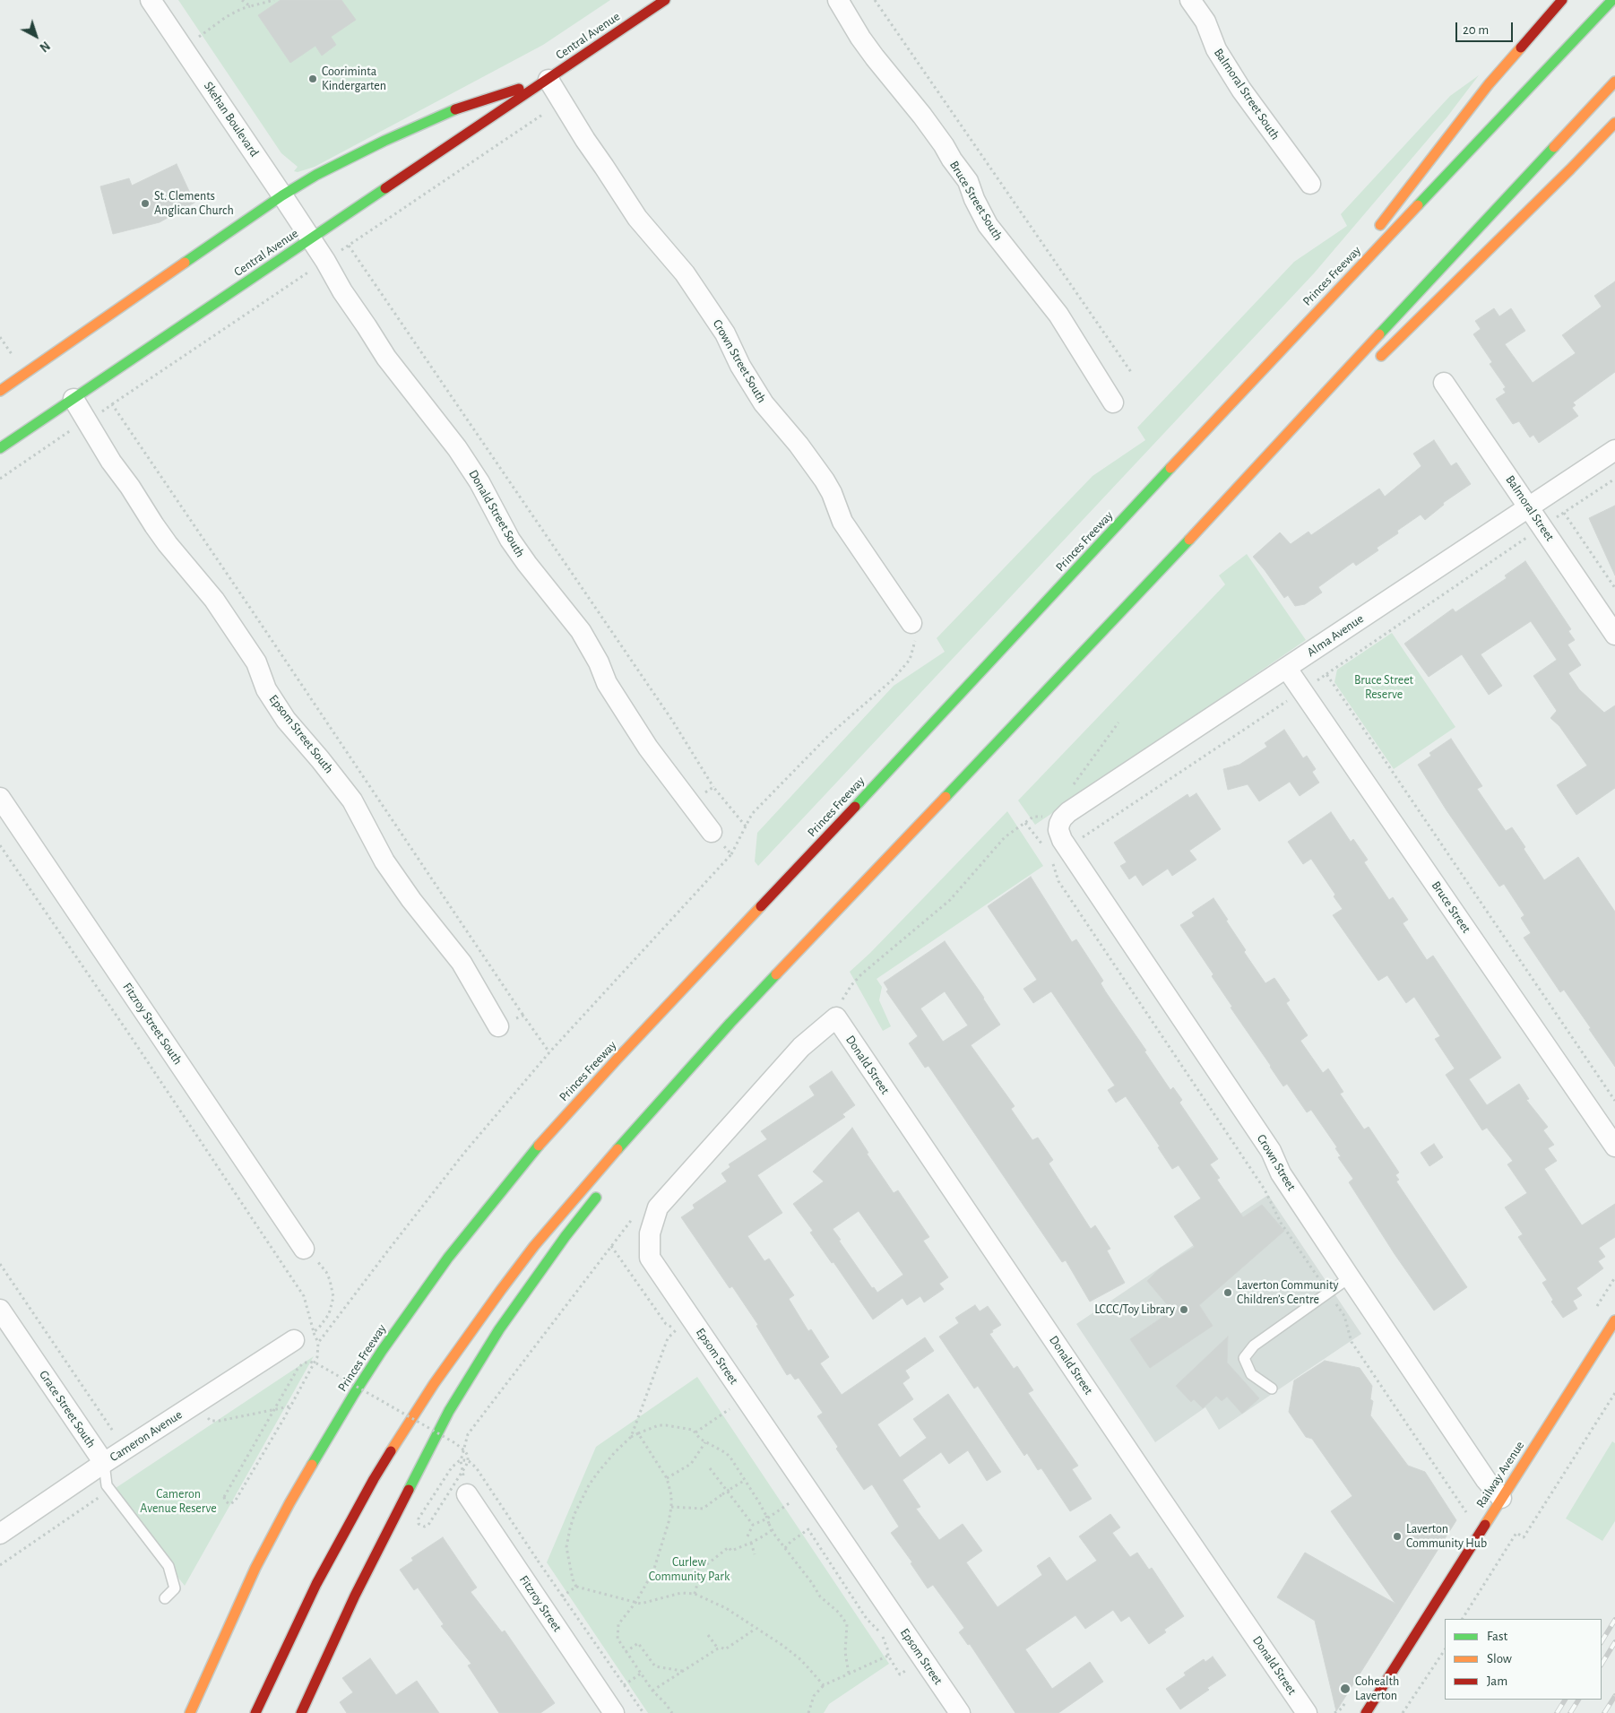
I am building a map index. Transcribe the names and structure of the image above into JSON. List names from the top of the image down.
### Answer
{
  "streets": {
    "main road": ["Central Avenue", "Princes Freeway", "Railway Avenue"],
    "street": [
      "Balmoral Street South",
      "Skehan Boulevard",
      "Bruce Street South",
      "Crown Street South",
      "Balmoral Street",
      "Donald Street South",
      "Alma Avenue",
      "Epsom Street South",
      "Bruce Street",
      "Fitzroy Street South",
      "Donald Street",
      "Crown Street",
      "Epsom Street",
      "Grace Street South",
      "Cameron Avenue",
      "Fitzroy Street"
    ]
  },
  "crossings": [
    ["Central Avenue", "Skehan Boulevard"],
    ["Central Avenue", "Crown Street South"],
    ["Central Avenue", "Donald Street South"],
    ["Central Avenue", "Epsom Street South"],
    ["Skehan Boulevard", "Donald Street South"],
    ["Balmoral Street", "Alma Avenue"],
    ["Alma Avenue", "Bruce Street"],
    ["Alma Avenue", "Crown Street"],
    ["Donald Street", "Epsom Street"],
    ["Crown Street", "Railway Avenue"],
    ["Grace Street South", "Cameron Avenue"]
  ],
  "parks": ["Bruce Street Reserve", "Cameron Avenue Reserve", "Curlew Community Park"],
  "places": [
    "Cooriminta Kindergarten",
    "St. Clements Anglican Church",
    "Laverton Community Children’s Centre",
    "LCCC/Toy Library",
    "Laverton Community Hub",
    "Cohealth Laverton"
  ],
  "legend": ["Fast", "Slow", "Jam"],
  "scale_bar": "20 m",
  "north": "bottom right"
}
